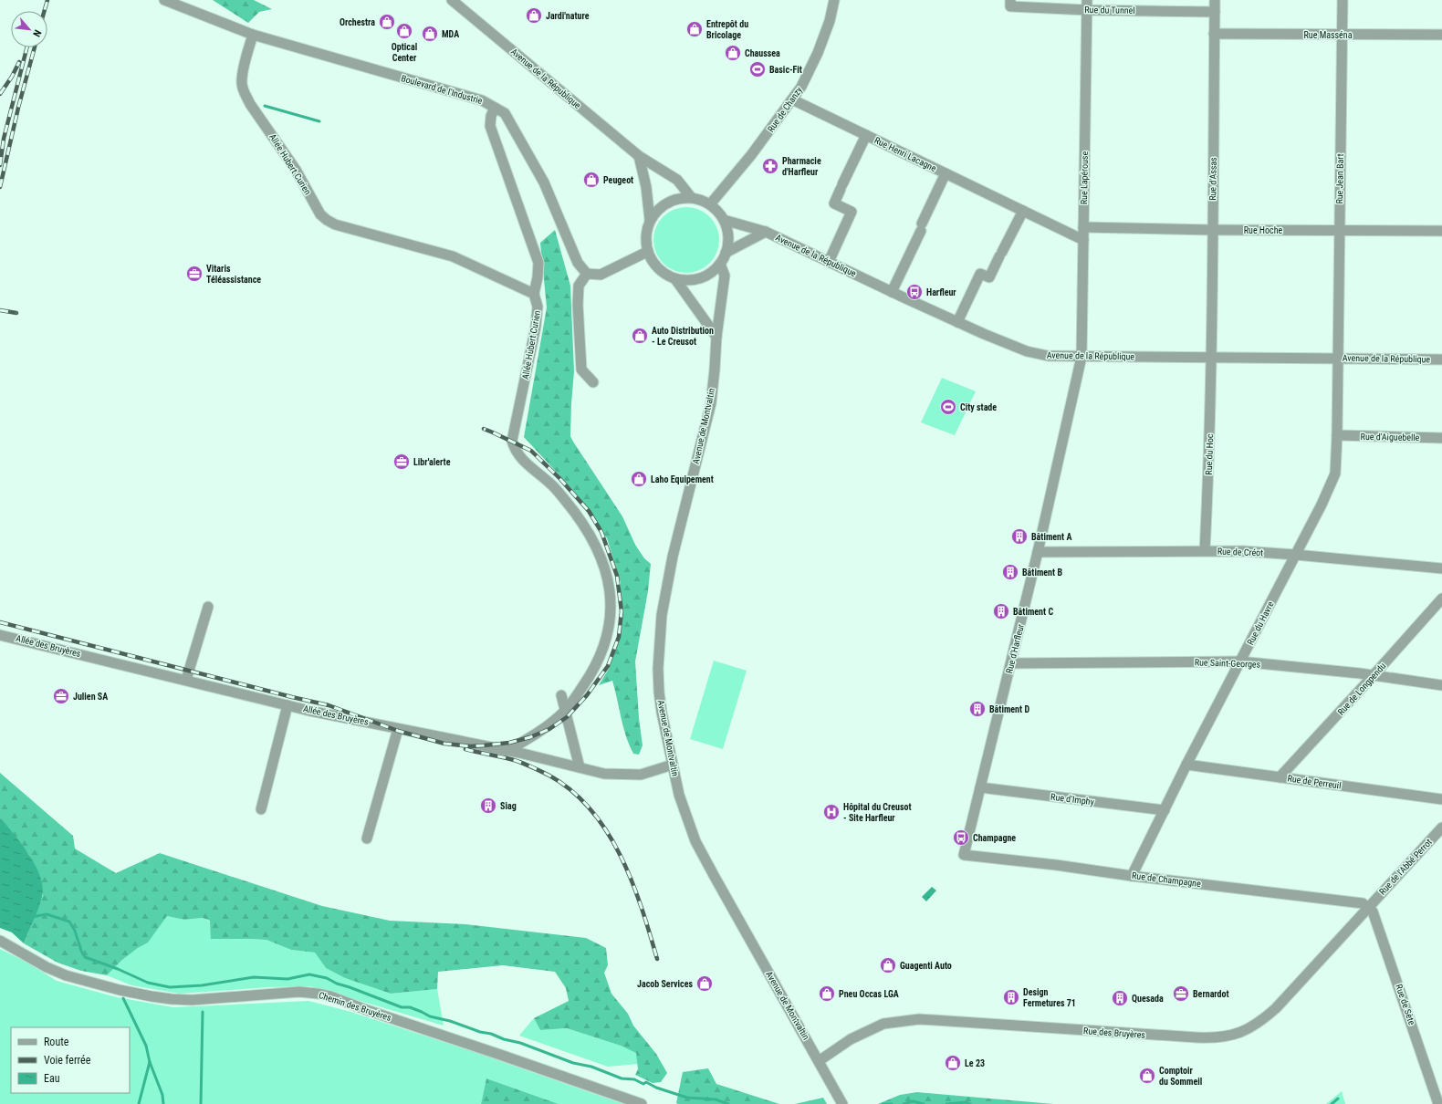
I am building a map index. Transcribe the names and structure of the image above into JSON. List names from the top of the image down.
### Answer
{
  "streets": {
    "street": [
      "Rue du Tunnel",
      "Rue Masséna",
      "Avenue de la République",
      "Boulevard de l'Industrie",
      "Rue de Chanzy",
      "Rue Henri Lacagne",
      "Allée Hubert Curien",
      "Rue Lapérouse",
      "Rue d'Assas",
      "Rue Jean Bart",
      "Rue Hoche",
      "Avenue de Montvaltin",
      "Rue d'Aiguebelle",
      "Rue du Hoc",
      "Rue de Créot",
      "Rue du Havre",
      "Allée des Bruyères",
      "Rue d'Harfleur",
      "Rue Saint-Georges",
      "Rue de Longpendu",
      "Rue de Perreuil",
      "Rue d'Imphy",
      "Rue de l'Abbé Perrot",
      "Rue de Champagne",
      "Rue de Sète",
      "Chemin des Bruyères",
      "Rue des Bruyères"
    ]
  },
  "crossings": [
    ["Rue du Tunnel", "Rue Lapérouse"],
    ["Rue du Tunnel", "Rue d'Assas"],
    ["Rue Masséna", "Rue d'Assas"],
    ["Rue Masséna", "Rue Jean Bart"],
    ["Avenue de la République", "Rue de Chanzy"],
    ["Avenue de la République", "Rue Henri Lacagne"],
    ["Avenue de la République", "Rue Lapérouse"],
    ["Avenue de la République", "Rue d'Assas"],
    ["Avenue de la République", "Rue Jean Bart"],
    ["Avenue de la République", "Avenue de Montvaltin"],
    ["Avenue de la République", "Rue du Hoc"],
    ["Avenue de la République", "Rue du Havre"],
    ["Avenue de la République", "Rue d'Harfleur"],
    ["Boulevard de l'Industrie", "Allée Hubert Curien"],
    ["Rue de Chanzy", "Rue Henri Lacagne"],
    ["Rue de Chanzy", "Avenue de Montvaltin"],
    ["Rue Henri Lacagne", "Rue Lapérouse"],
    ["Allée Hubert Curien", "Allée des Bruyères"],
    ["Rue Lapérouse", "Rue Hoche"],
    ["Rue Lapérouse", "Rue d'Harfleur"],
    ["Rue d'Assas", "Rue Hoche"],
    ["Rue d'Assas", "Rue du Hoc"],
    ["Rue Jean Bart", "Rue Hoche"],
    ["Rue Jean Bart", "Rue du Havre"],
    ["Avenue de Montvaltin", "Allée des Bruyères"],
    ["Avenue de Montvaltin", "Rue des Bruyères"],
    ["Rue d'Aiguebelle", "Rue du Havre"],
    ["Rue du Hoc", "Rue de Créot"],
    ["Rue de Créot", "Rue du Havre"],
    ["Rue de Créot", "Rue d'Harfleur"],
    ["Rue du Havre", "Rue Saint-Georges"],
    ["Rue du Havre", "Rue de Perreuil"],
    ["Rue du Havre", "Rue d'Imphy"],
    ["Rue du Havre", "Rue de Champagne"],
    ["Rue d'Harfleur", "Rue Saint-Georges"],
    ["Rue d'Harfleur", "Rue d'Imphy"],
    ["Rue d'Harfleur", "Rue de Champagne"],
    ["Rue Saint-Georges", "Rue de Longpendu"],
    ["Rue de Longpendu", "Rue de Perreuil"],
    ["Rue de l'Abbé Perrot", "Rue de Champagne"],
    ["Rue de l'Abbé Perrot", "Rue de Sète"],
    ["Rue de l'Abbé Perrot", "Rue des Bruyères"],
    ["Rue de Champagne", "Rue de Sète"],
    ["Rue de Champagne", "Rue des Bruyères"],
    ["Rue de Sète", "Rue des Bruyères"]
  ],
  "places": {
    "shop": [
      "Jardi'nature",
      "Orchestra",
      "Entrepôt du Bricolage",
      "Optical Center",
      "MDA",
      "Chaussea",
      "Peugeot",
      "Auto Distribution - Le Creusot",
      "Laho Equipement",
      "Guagenti Auto",
      "Jacob Services",
      "Pneu Occas LGA",
      "Le 23",
      "Comptoir du Sommeil"
    ],
    "sports": ["Basic-Fit", "City stade"],
    "pharmacy": ["Pharmacie d'Harfleur"],
    "office": [
      "Vitaris Téléassistance",
      "Libr'alerte",
      "Julien SA",
      "Bernardot"
    ],
    "bus stop": ["Harfleur", "Champagne"],
    "building": [
      "Bâtiment A",
      "Bâtiment B",
      "Bâtiment C",
      "Bâtiment D",
      "Siag",
      "Design Fermetures 71",
      "Quesada"
    ],
    "hospital": ["Hôpital du Creusot - Site Harfleur"]
  },
  "legend": ["Route", "Voie ferrée", "Eau"],
  "north": "bottom right"
}
